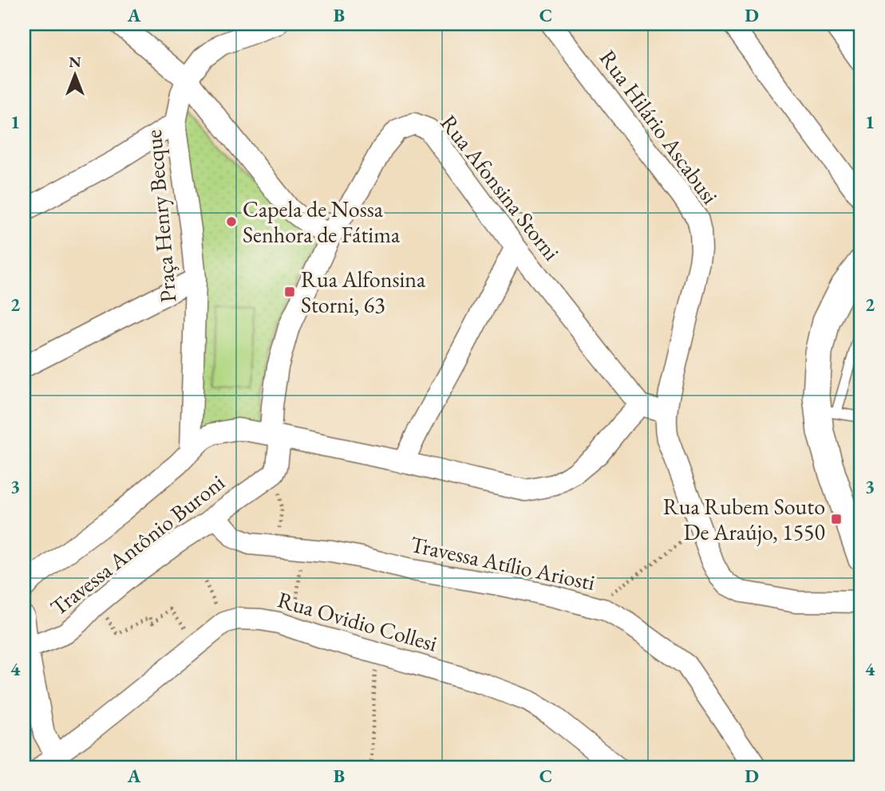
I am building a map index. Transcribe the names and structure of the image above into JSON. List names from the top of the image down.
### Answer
{
  "streets": {
    "street": [
      "Rua Hilário Ascabusi",
      "Rua Afonsina Storni",
      "Praça Henry Becque",
      "Travessa Antônio Buroni",
      "Travessa Atílio Ariosti",
      "Rua Ovidio Collesi"
    ]
  },
  "crossings": [
    ["Travessa Antônio Buroni", "Travessa Atílio Ariosti"]
  ],
  "places": {
    "other": ["Capela de Nossa Senhora de Fátima"],
    "transit": ["Rua Alfonsina Storni, 63", "Rua Rubem Souto De Araújo, 1550"]
  },
  "north": "top",
  "grid": {
    "columns": [
      "A",
      "B",
      "C",
      "D"
    ],
    "rows": [
      "1",
      "2",
      "3",
      "4"
    ]
  }
}
